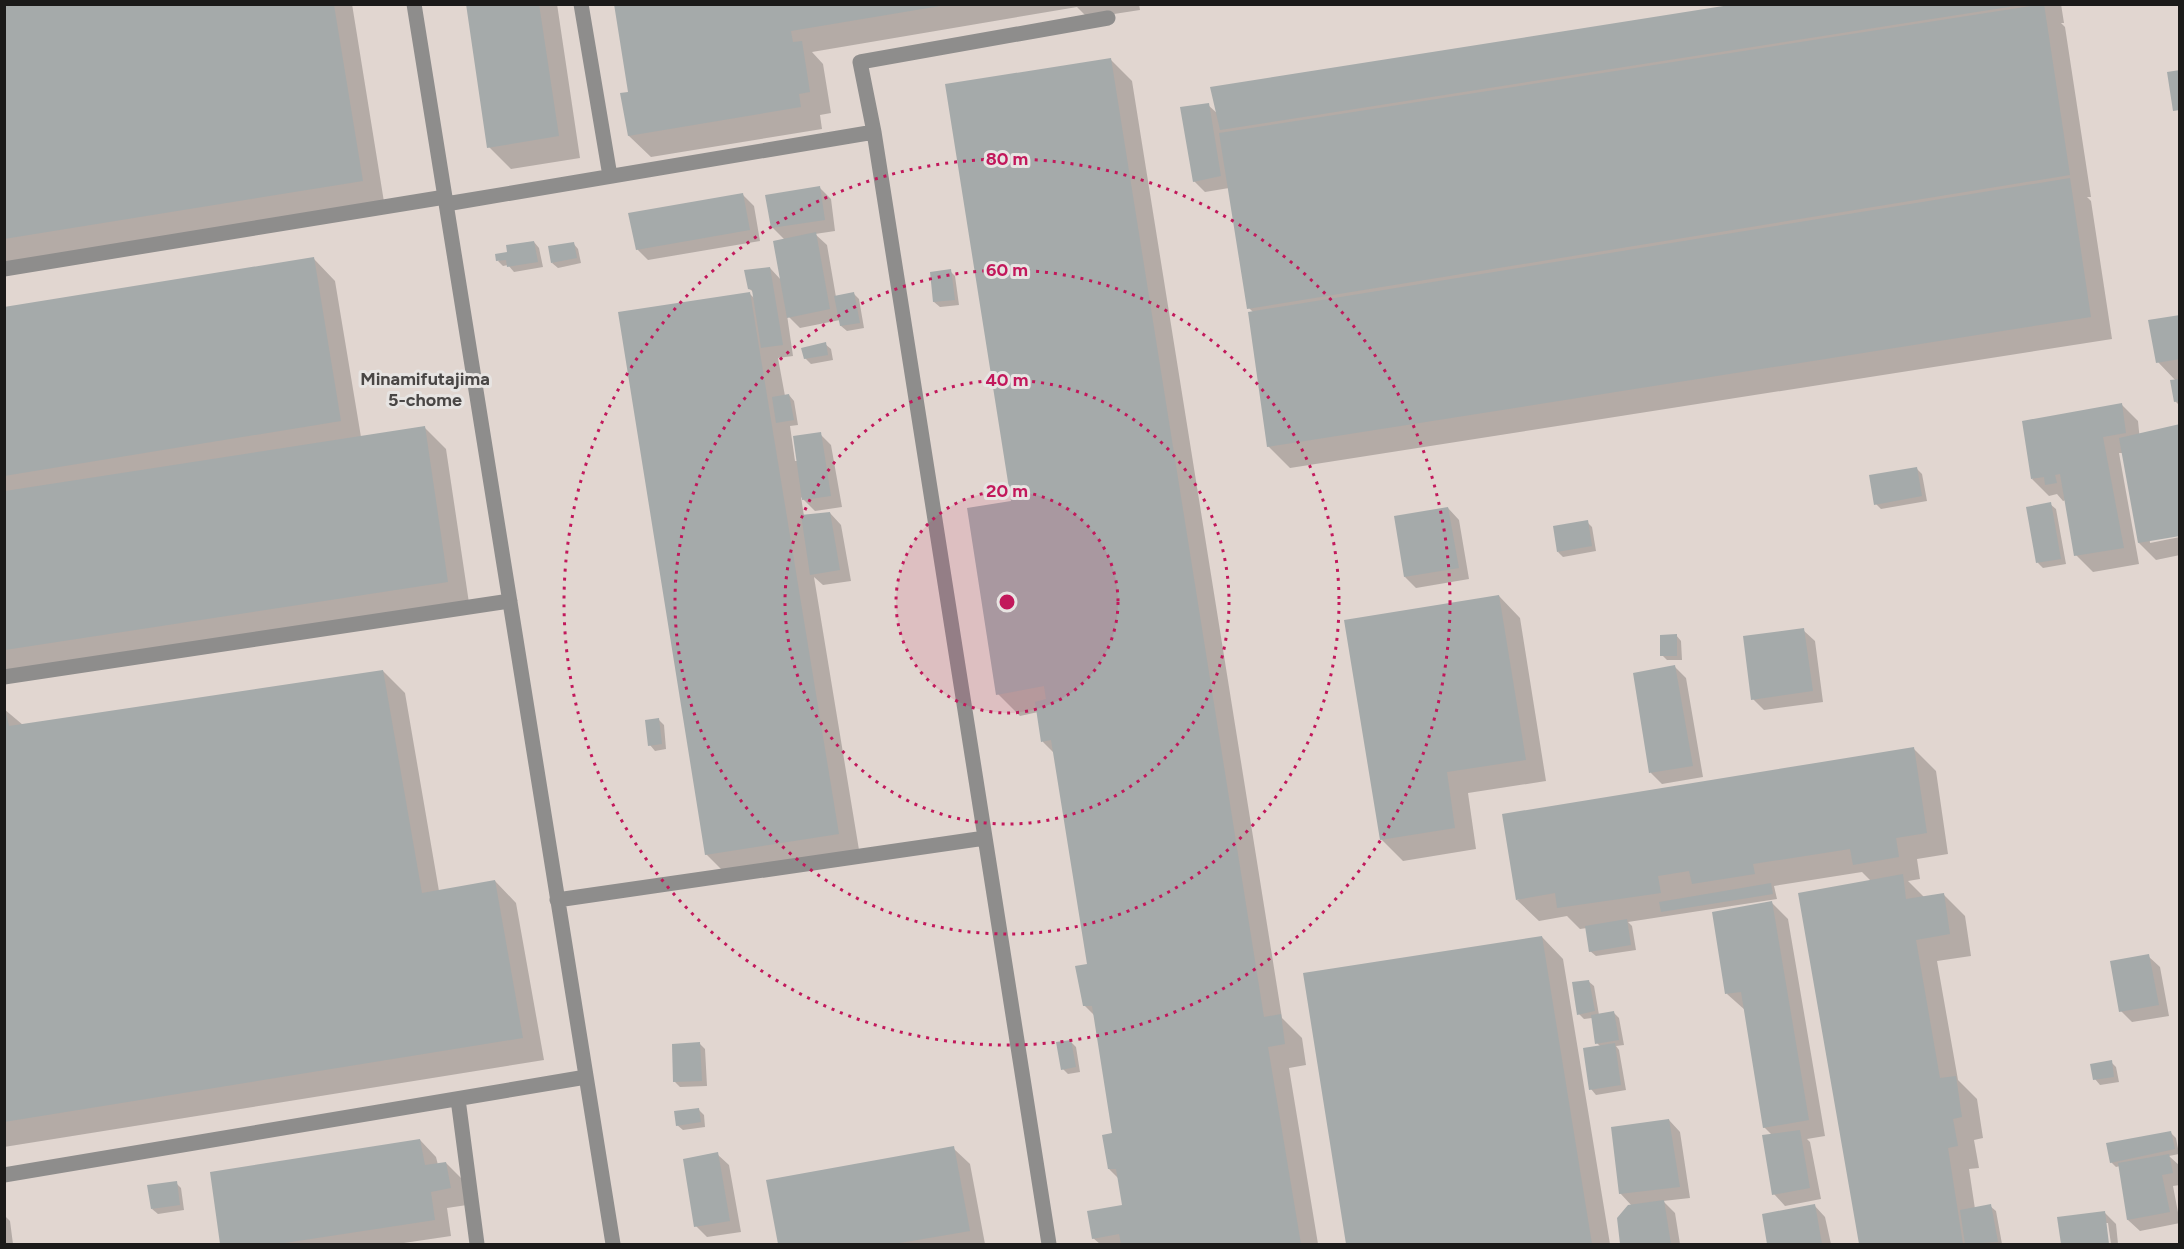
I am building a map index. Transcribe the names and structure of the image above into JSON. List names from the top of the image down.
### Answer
{
  "districts": ["Minamifutajima 5-chome"],
  "rings": [
    "80 m",
    "60 m",
    "40 m",
    "20 m"
  ]
}
